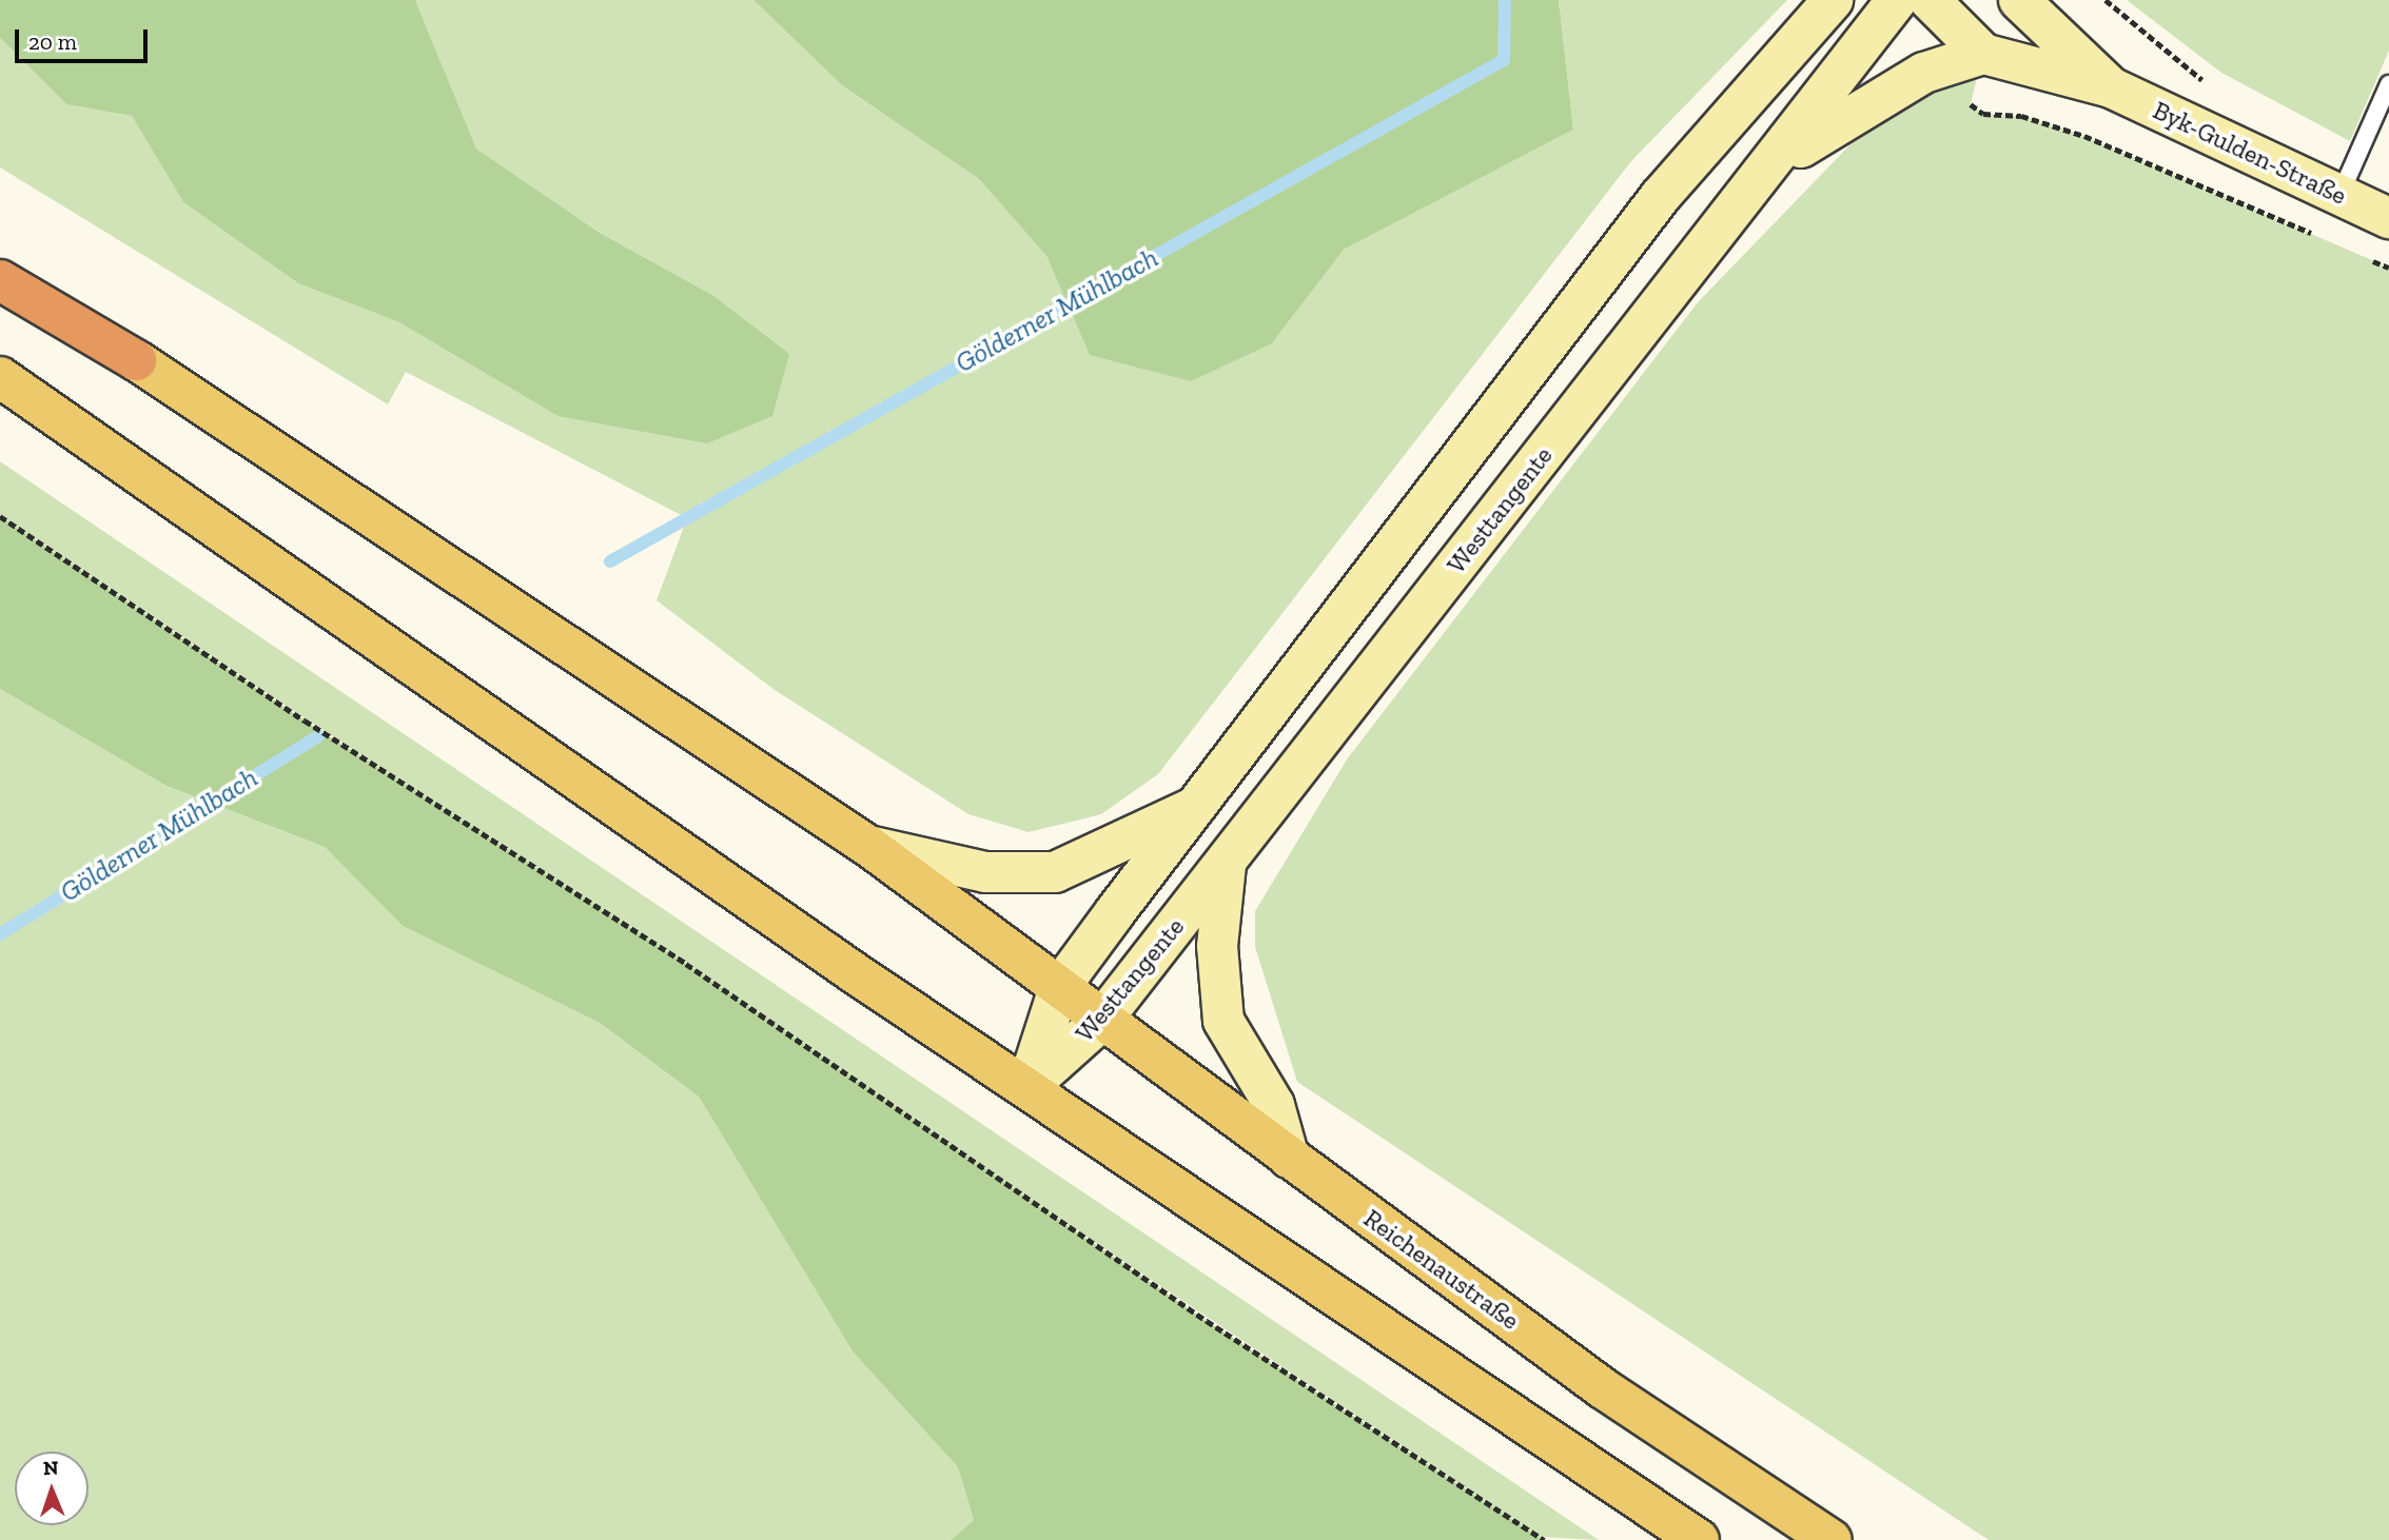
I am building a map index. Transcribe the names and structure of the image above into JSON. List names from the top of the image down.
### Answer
{
  "streets": {
    "main road": ["Byk-Gulden-Straße", "Westtangente", "Reichenaustraße"]
  },
  "crossings": [
    ["Westtangente", "Reichenaustraße"]
  ],
  "water": ["Gölderner Mühlbach"],
  "scale_bar": "20 m",
  "north": "top"
}
